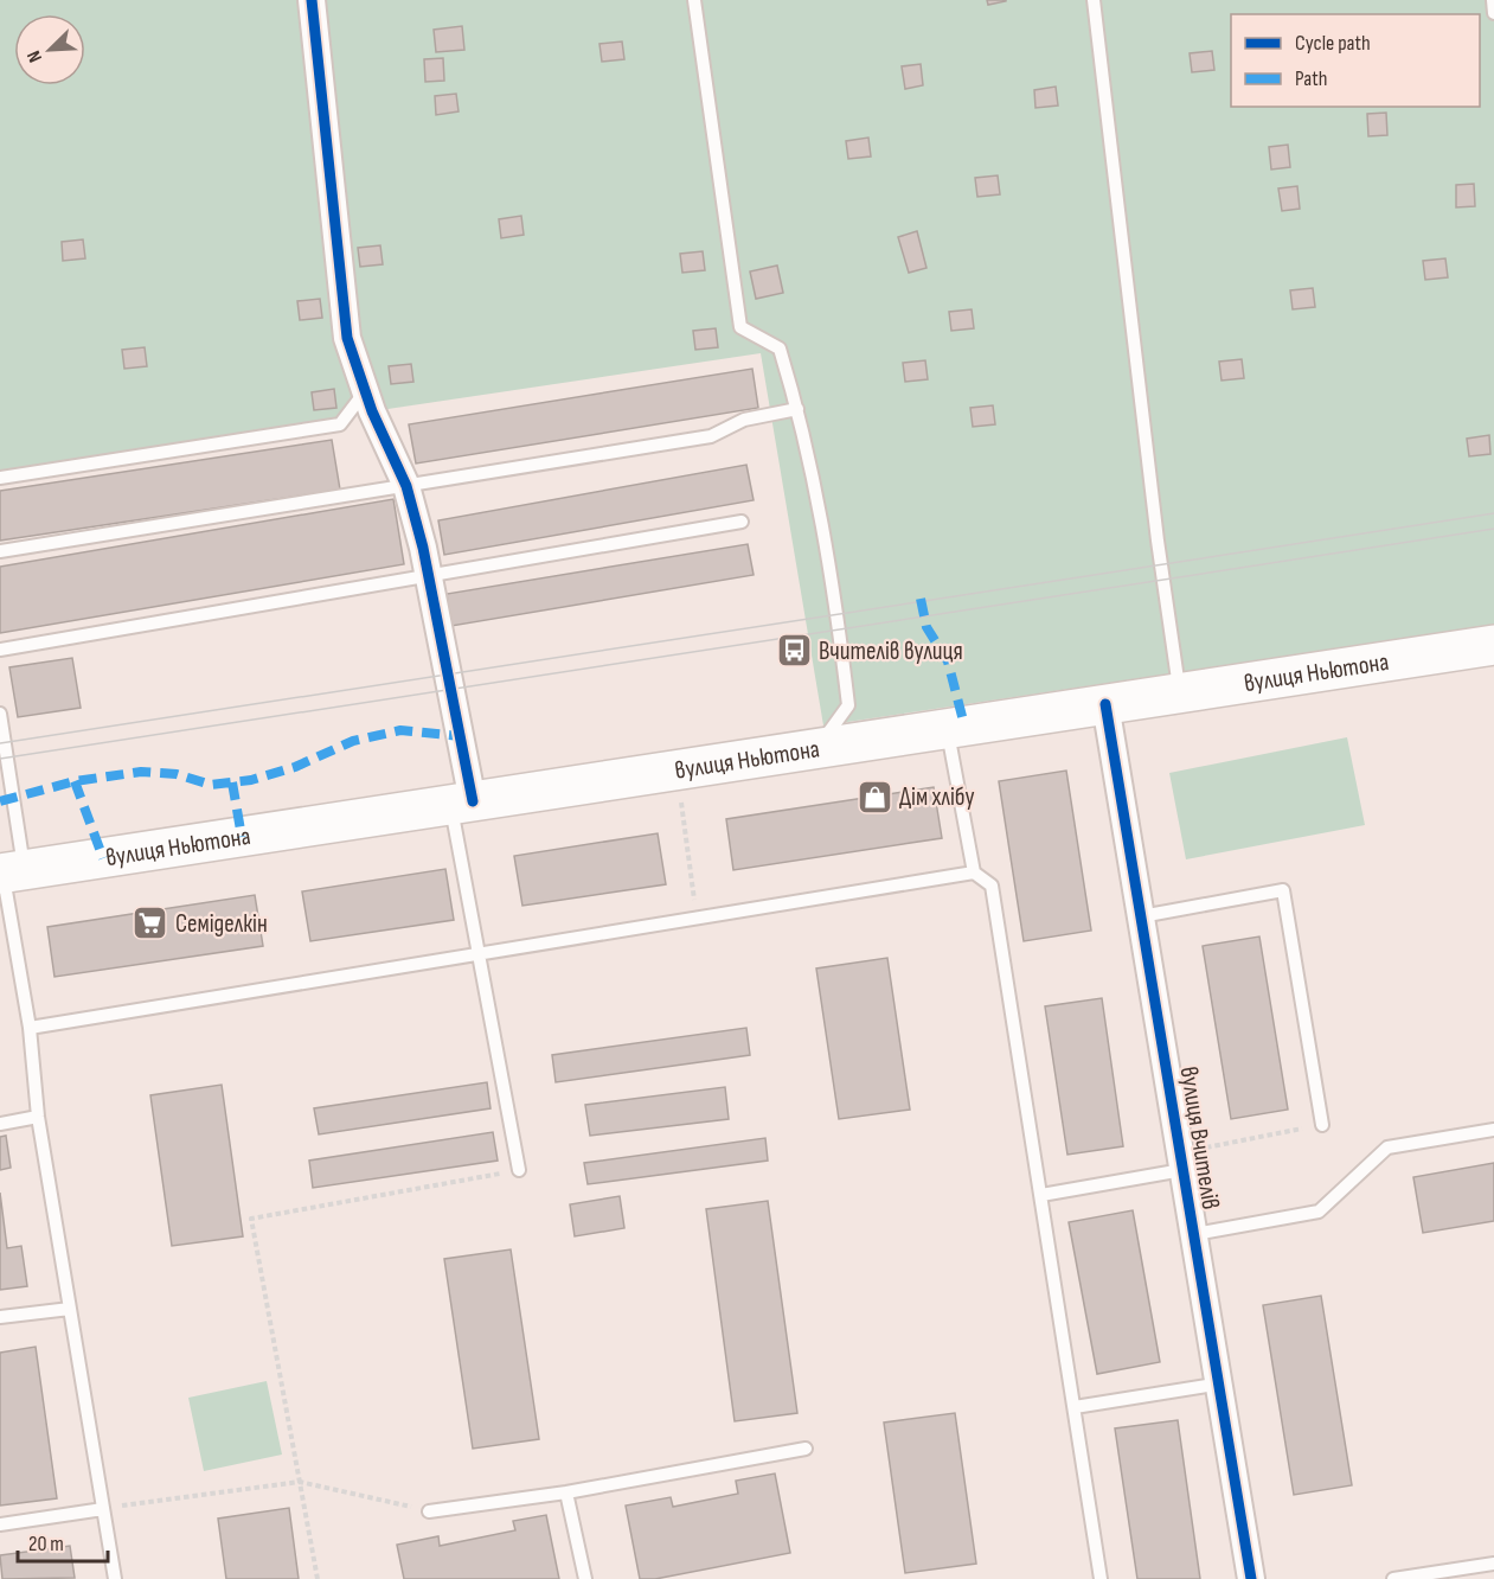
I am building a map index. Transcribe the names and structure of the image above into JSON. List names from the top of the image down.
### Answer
{
  "streets": {
    "main road": ["вулиця Ньютона"],
    "street": ["вулиця Вчителів"]
  },
  "crossings": [
    ["вулиця Ньютона", "вулиця Вчителів"]
  ],
  "places": {
    "bus stop": ["Вчителів вулиця"],
    "shop": ["Дім хлібу"],
    "supermarket": ["Семіделкін"]
  },
  "legend": ["Cycle path", "Path"],
  "scale_bar": "20 m",
  "north": "bottom left"
}
